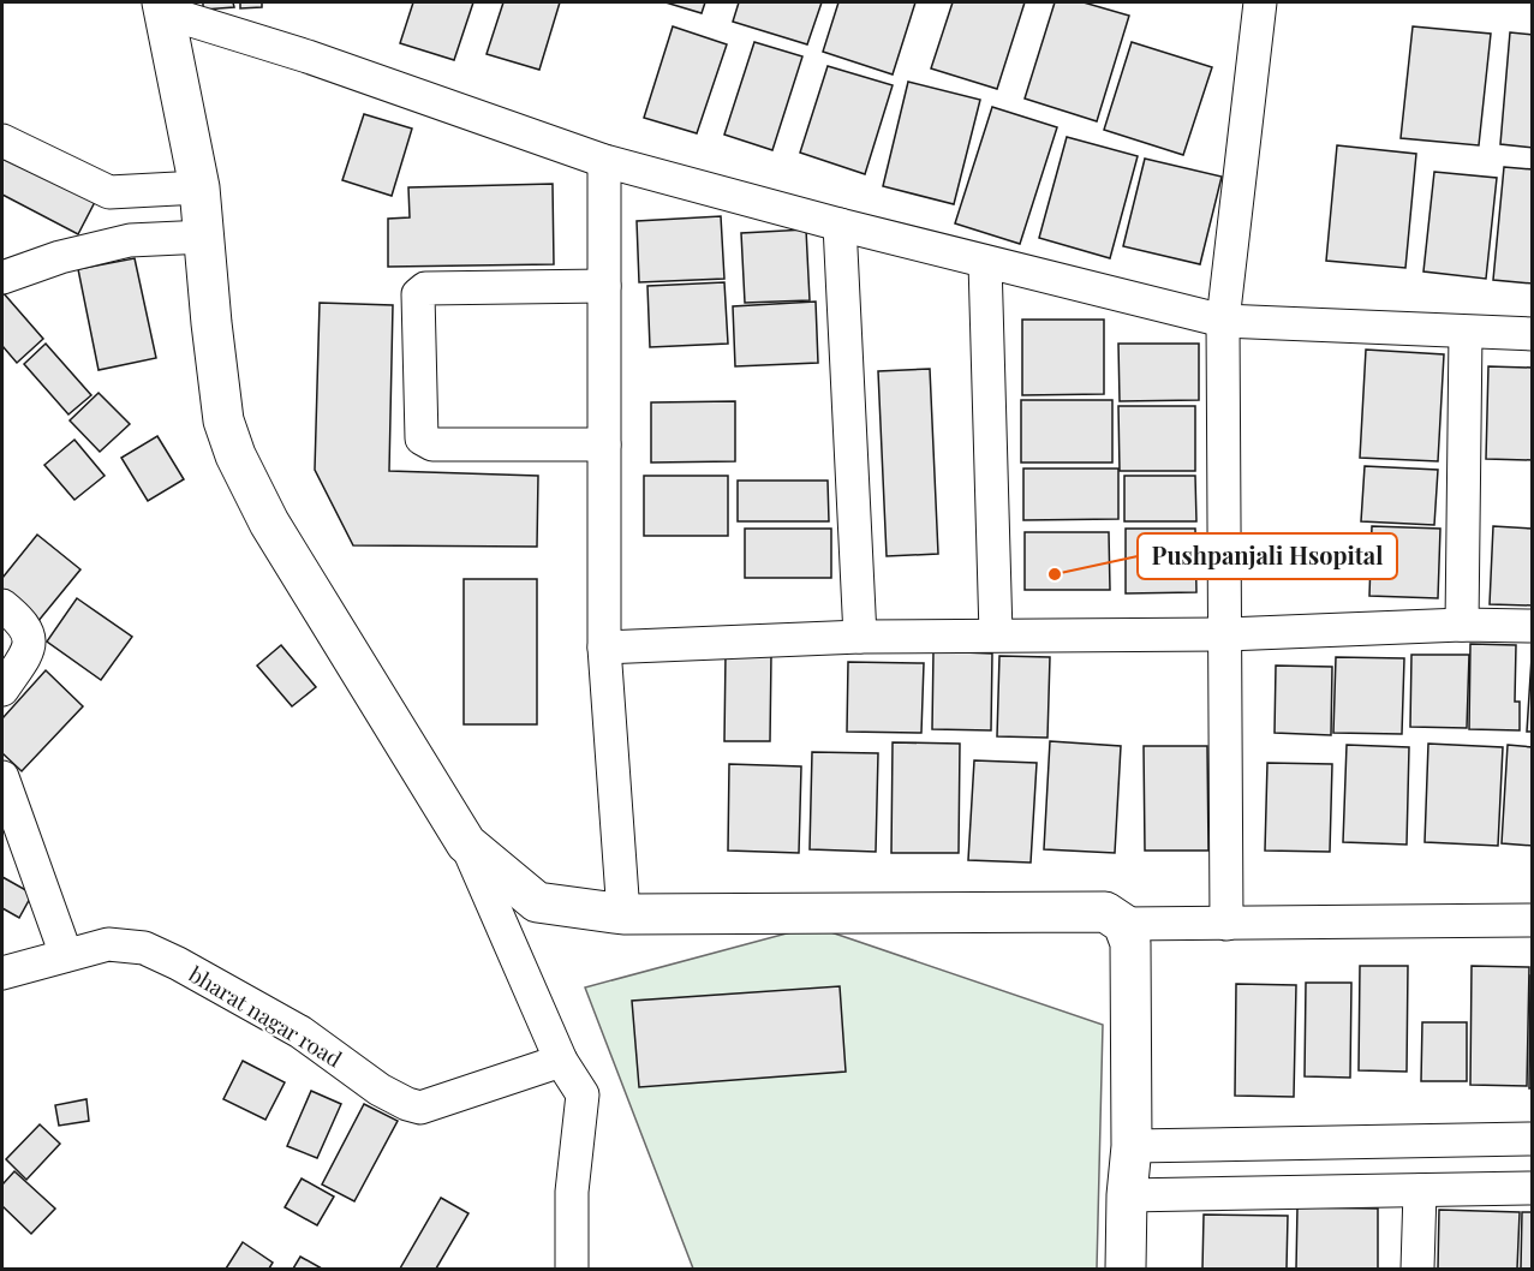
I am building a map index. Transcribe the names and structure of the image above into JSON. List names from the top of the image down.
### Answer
{
  "streets": {
    "street": ["bharat nagar road"]
  },
  "places": ["Pushpanjali Hsopital"]
}
